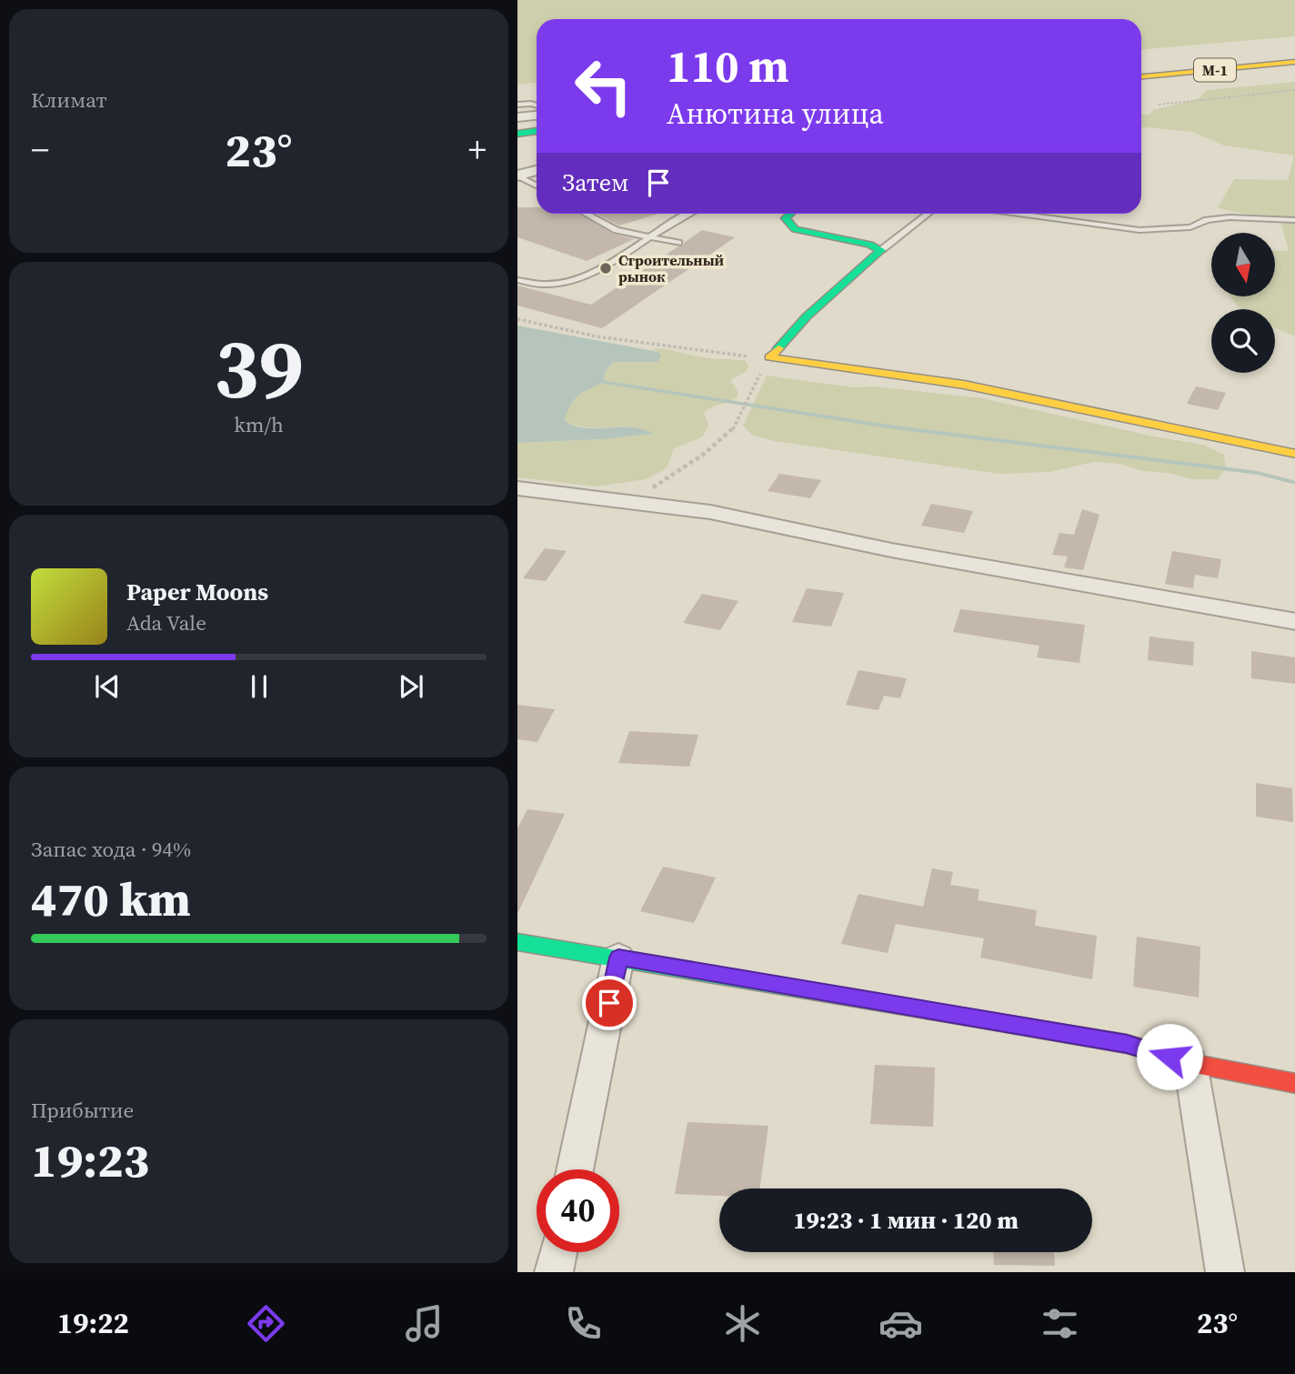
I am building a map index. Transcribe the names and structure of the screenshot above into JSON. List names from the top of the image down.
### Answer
{
  "streets": {
    "main road": ["М-1"]
  },
  "places": ["Строительный рынок"],
  "north": "bottom",
  "page": {
    "tile": [
      "Климат",
      ["39", "km/h"],
      ["Запас хода · 94%", "470 km"],
      ["Прибытие", "19:23"]
    ],
    "turn": ["110 m", "Анютина улица"],
    "heat": ["−", "23°", "+"],
    "then": "Затем",
    "song": ["Paper Moons", "Ada Vale"],
    "limit": "40",
    "trip": "19:23 · 1 мин · 120 m",
    "tabs": ["19:22", "23°"]
  }
}
